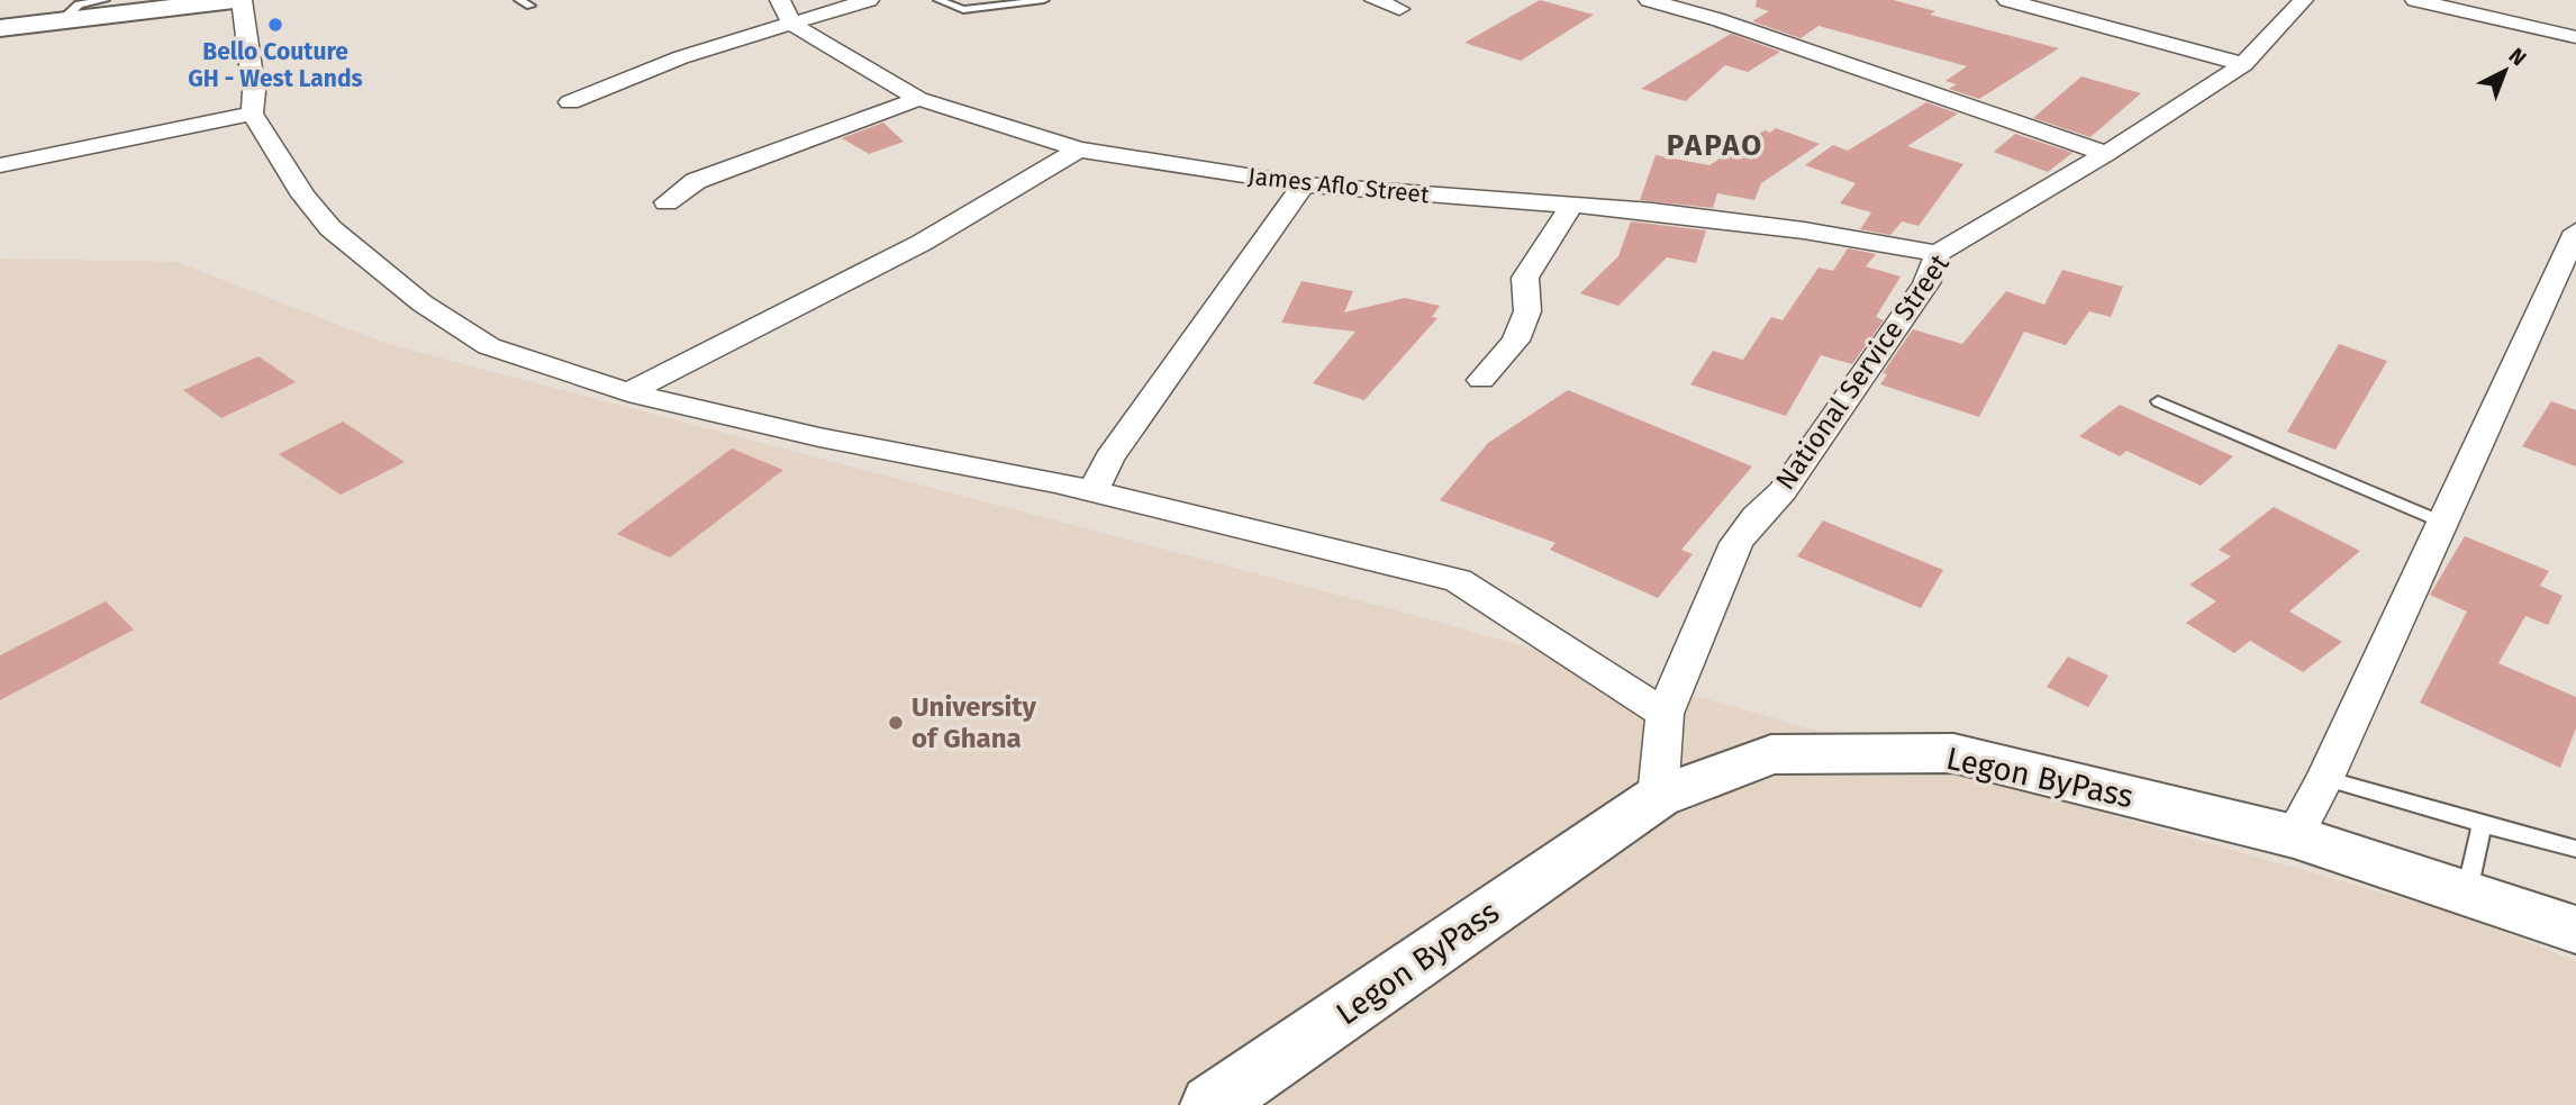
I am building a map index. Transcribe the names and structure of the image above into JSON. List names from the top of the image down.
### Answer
{
  "streets": {
    "street": ["James Aflo Street", "National Service Street", "Legon ByPass"]
  },
  "crossings": [
    ["James Aflo Street", "National Service Street"],
    ["National Service Street", "Legon ByPass"]
  ],
  "districts": ["PAPAO"],
  "places": ["Bello Couture GH - West Lands", "University of Ghana"],
  "north": "top right"
}
